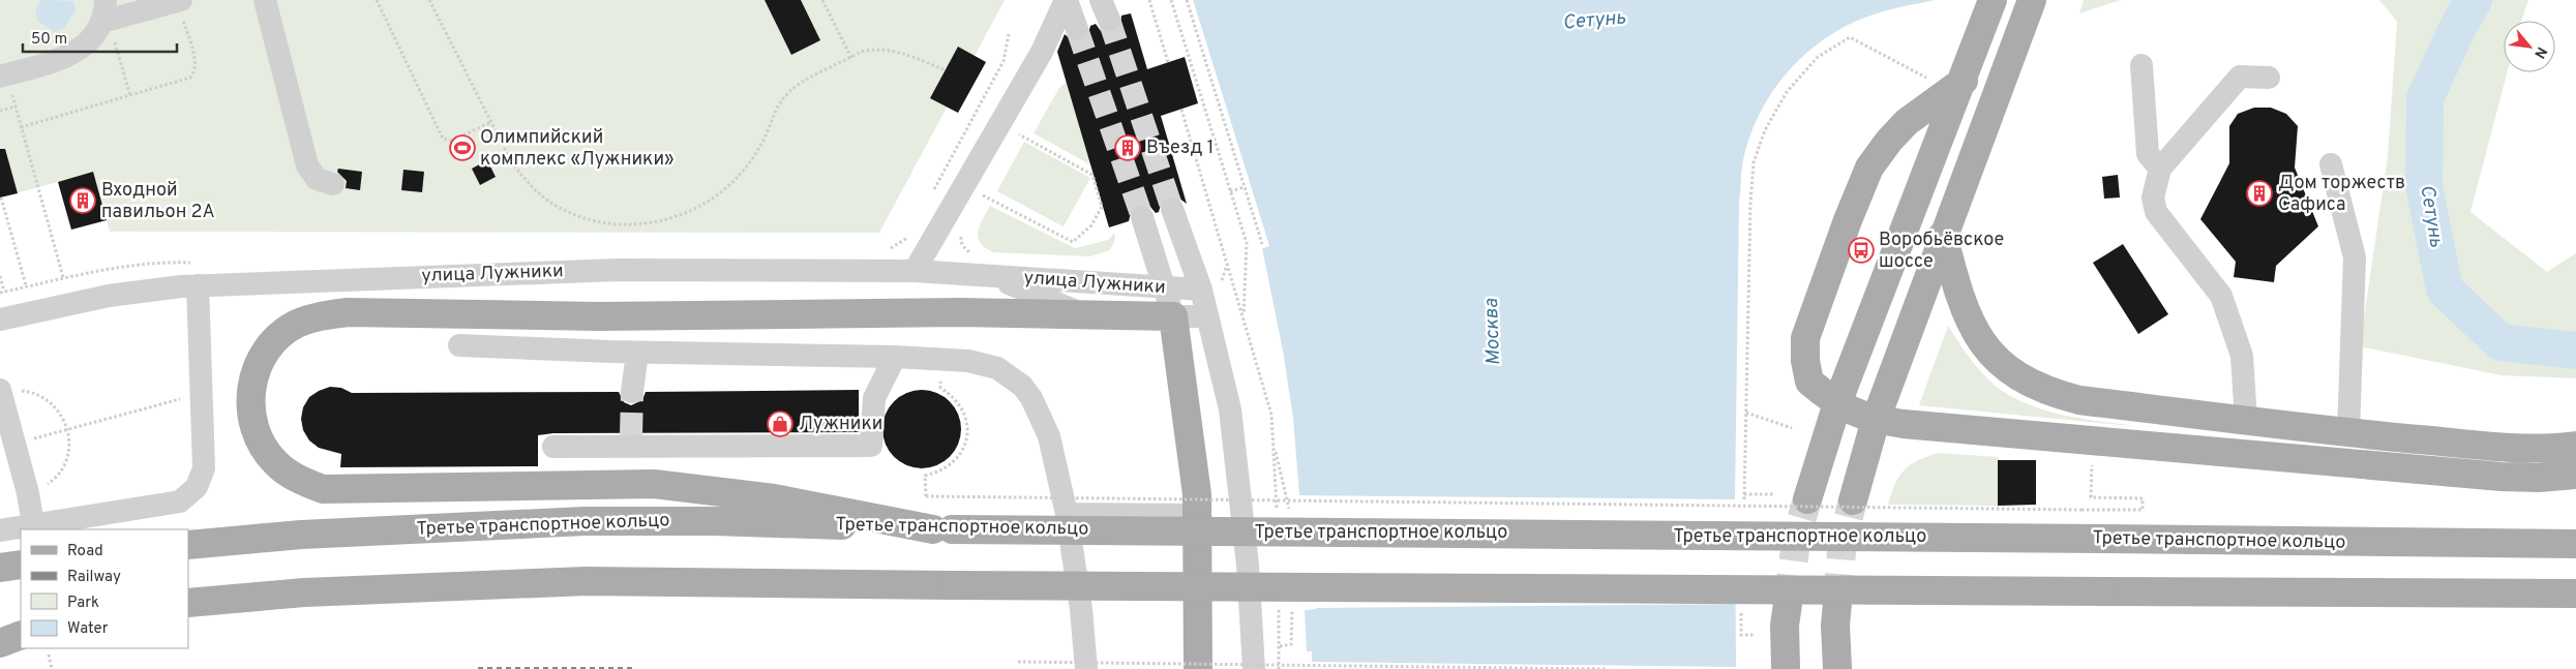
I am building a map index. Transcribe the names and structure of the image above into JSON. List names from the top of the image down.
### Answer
{
  "streets": {
    "main road": ["Третье транспортное кольцо"],
    "street": ["улица Лужники"]
  },
  "water": ["Сетунь", "Москва"],
  "places": {
    "sports": ["Олимпийский комплекс «Лужники»"],
    "building": ["Въезд 1", "Дом торжеств Сафиса", "Входной павильон 2A"],
    "bus stop": ["Воробьёвское шоссе"],
    "shop": ["Лужники"]
  },
  "legend": [
    "Road",
    "Railway",
    "Park",
    "Water"
  ],
  "scale_bar": "50 m",
  "north": "bottom right"
}
